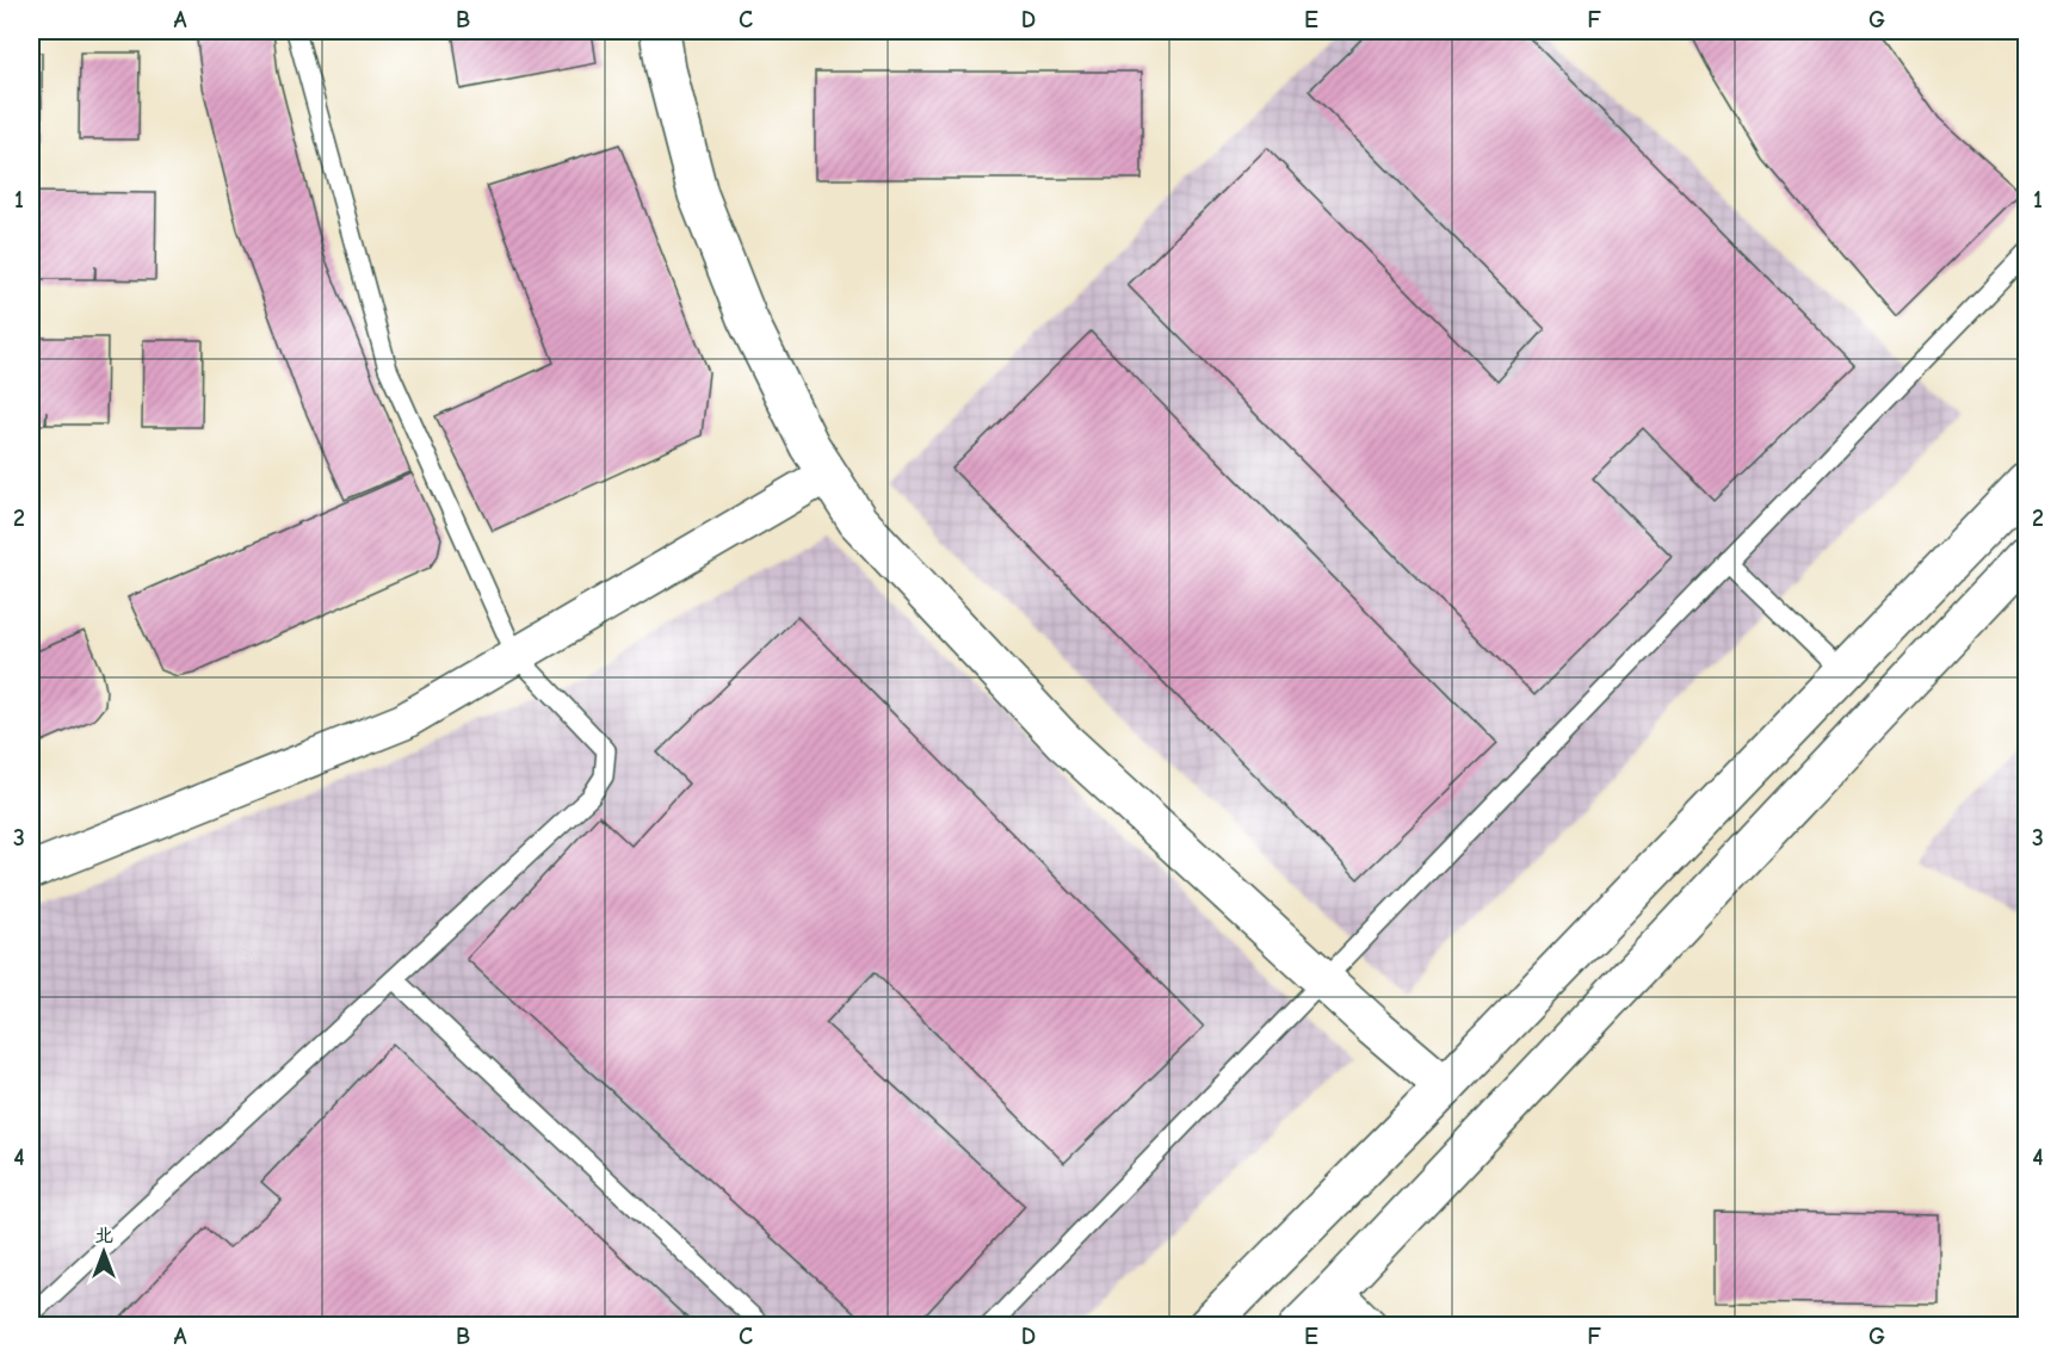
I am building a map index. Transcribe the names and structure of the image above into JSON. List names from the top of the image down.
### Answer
{
  "north": "top",
  "grid": {
    "columns": [
      "A",
      "B",
      "C",
      "D",
      "E",
      "F",
      "G"
    ],
    "rows": [
      "1",
      "2",
      "3",
      "4"
    ]
  }
}
